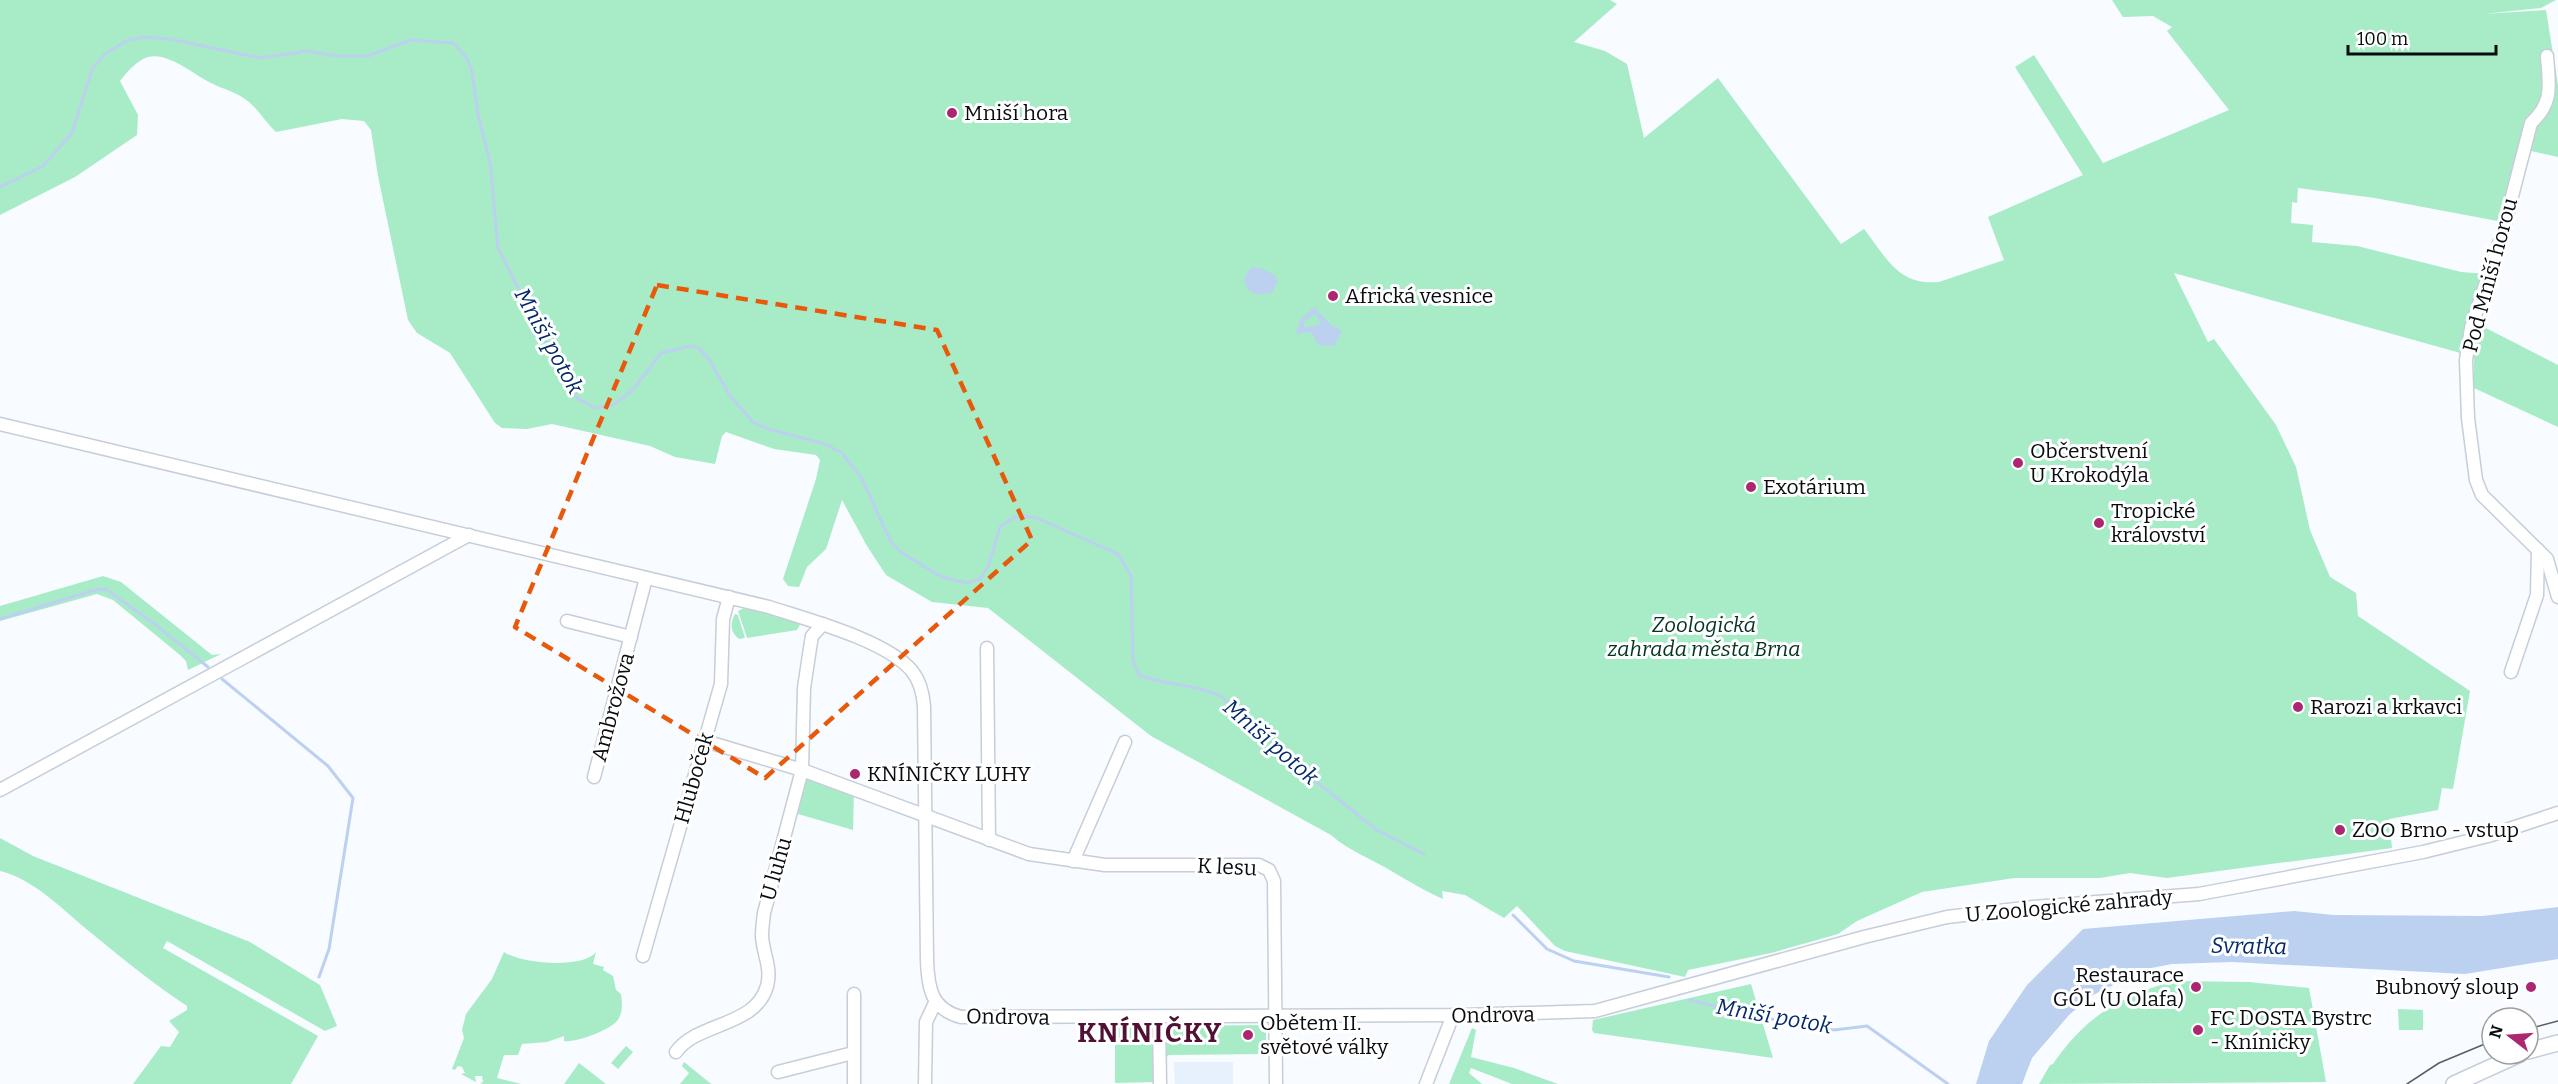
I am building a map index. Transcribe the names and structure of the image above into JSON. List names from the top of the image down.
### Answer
{
  "streets": {
    "street": [
      "Pod Mniší horou",
      "Ambrožova",
      "Hluboček",
      "K lesu",
      "U luhu",
      "U Zoologické zahrady",
      "Ondrova"
    ]
  },
  "crossings": [
    ["Ambrožova", "Ondrova"],
    ["Hluboček", "K lesu"],
    ["Hluboček", "Ondrova"],
    ["K lesu", "U luhu"],
    ["K lesu", "Ondrova"],
    ["U luhu", "Ondrova"],
    ["U Zoologické zahrady", "Ondrova"]
  ],
  "districts": ["KNÍNIČKY"],
  "water": ["Mniší potok", "Svratka"],
  "parks": ["Zoologická zahrada města Brna"],
  "places": [
    "Mniší hora",
    "Africká vesnice",
    "Občerstvení U Krokodýla",
    "Exotárium",
    "Tropické království",
    "Rarozi a krkavci",
    "KNÍNIČKY LUHY",
    "ZOO Brno - vstup",
    "Restaurace GÓL (U Olafa)",
    "Bubnový sloup",
    "FC DOSTA Bystrc - Kníničky",
    "Obětem II. světové války"
  ],
  "scale_bar": "100 m",
  "north": "left"
}
